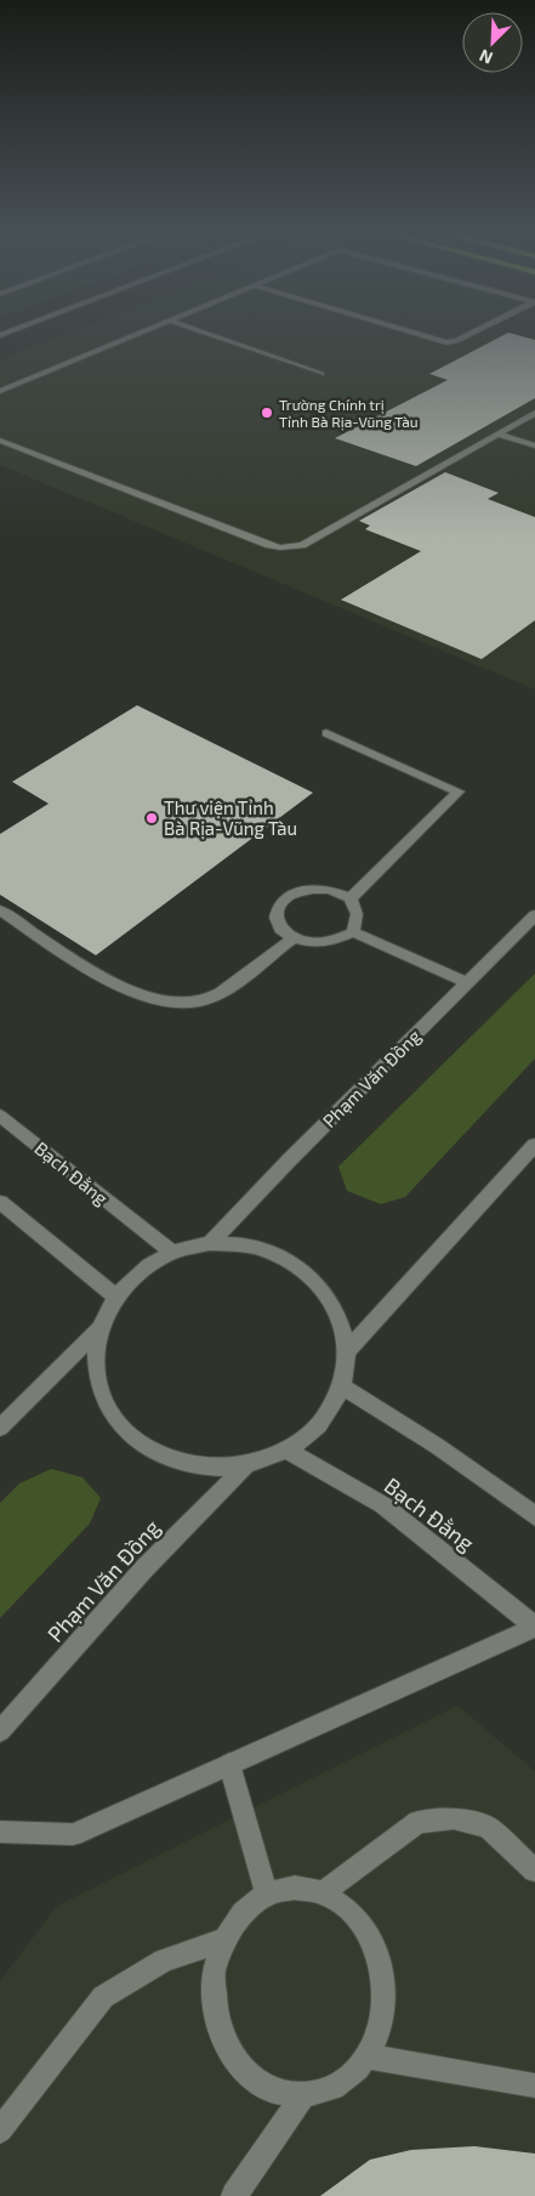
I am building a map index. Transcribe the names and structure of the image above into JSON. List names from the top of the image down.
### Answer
{
  "streets": {
    "street": ["Phạm Văn Đồng", "Bạch Đằng"]
  },
  "places": ["Trường Chính trị Tỉnh Bà Rịa-Vũng Tàu", "Thư viện Tỉnh Bà Rịa-Vũng Tàu"],
  "north": "bottom left"
}
